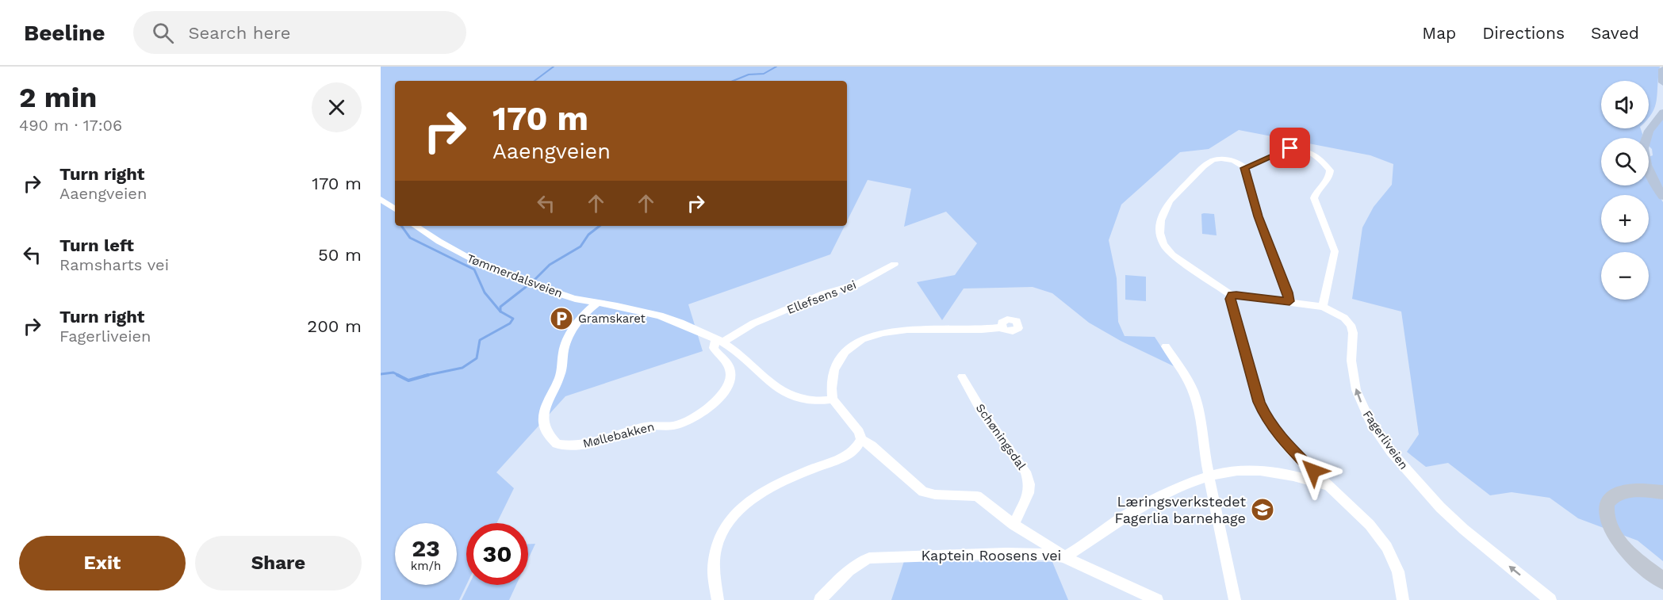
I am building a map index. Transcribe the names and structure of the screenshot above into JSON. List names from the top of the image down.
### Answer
{
  "streets": {
    "street": [
      "Tømmerdalsveien",
      "Ellefsens vei",
      "Møllebakken",
      "Schøningsdal",
      "Fagerliveien",
      "Kaptein Roosens vei"
    ]
  },
  "crossings": [
    ["Tømmerdalsveien", "Møllebakken"],
    ["Ellefsens vei", "Møllebakken"]
  ],
  "places": {
    "parking": ["Gramskaret"],
    "school or university": ["Læringsverkstedet Fagerlia barnehage"]
  },
  "page": {
    "header": "Beeline",
    "search": "Search here",
    "nav": ["Map", "Directions", "Saved"],
    "heading": ["2 min", "490 m · 17:06"],
    "map_buttons": ["+", "−"],
    "turn": ["170 m", "Aaengveien"],
    "list": [
      {
        "name": "Turn right",
        "note": "Aaengveien",
        "value": "170 m"
      },
      {
        "name": "Turn left",
        "note": "Ramsharts vei",
        "value": "50 m"
      },
      {
        "name": "Turn right",
        "note": "Fagerliveien",
        "value": "200 m"
      }
    ],
    "speed": "23 km/h",
    "limit": "30",
    "buttons": ["Exit", "Share"]
  }
}
